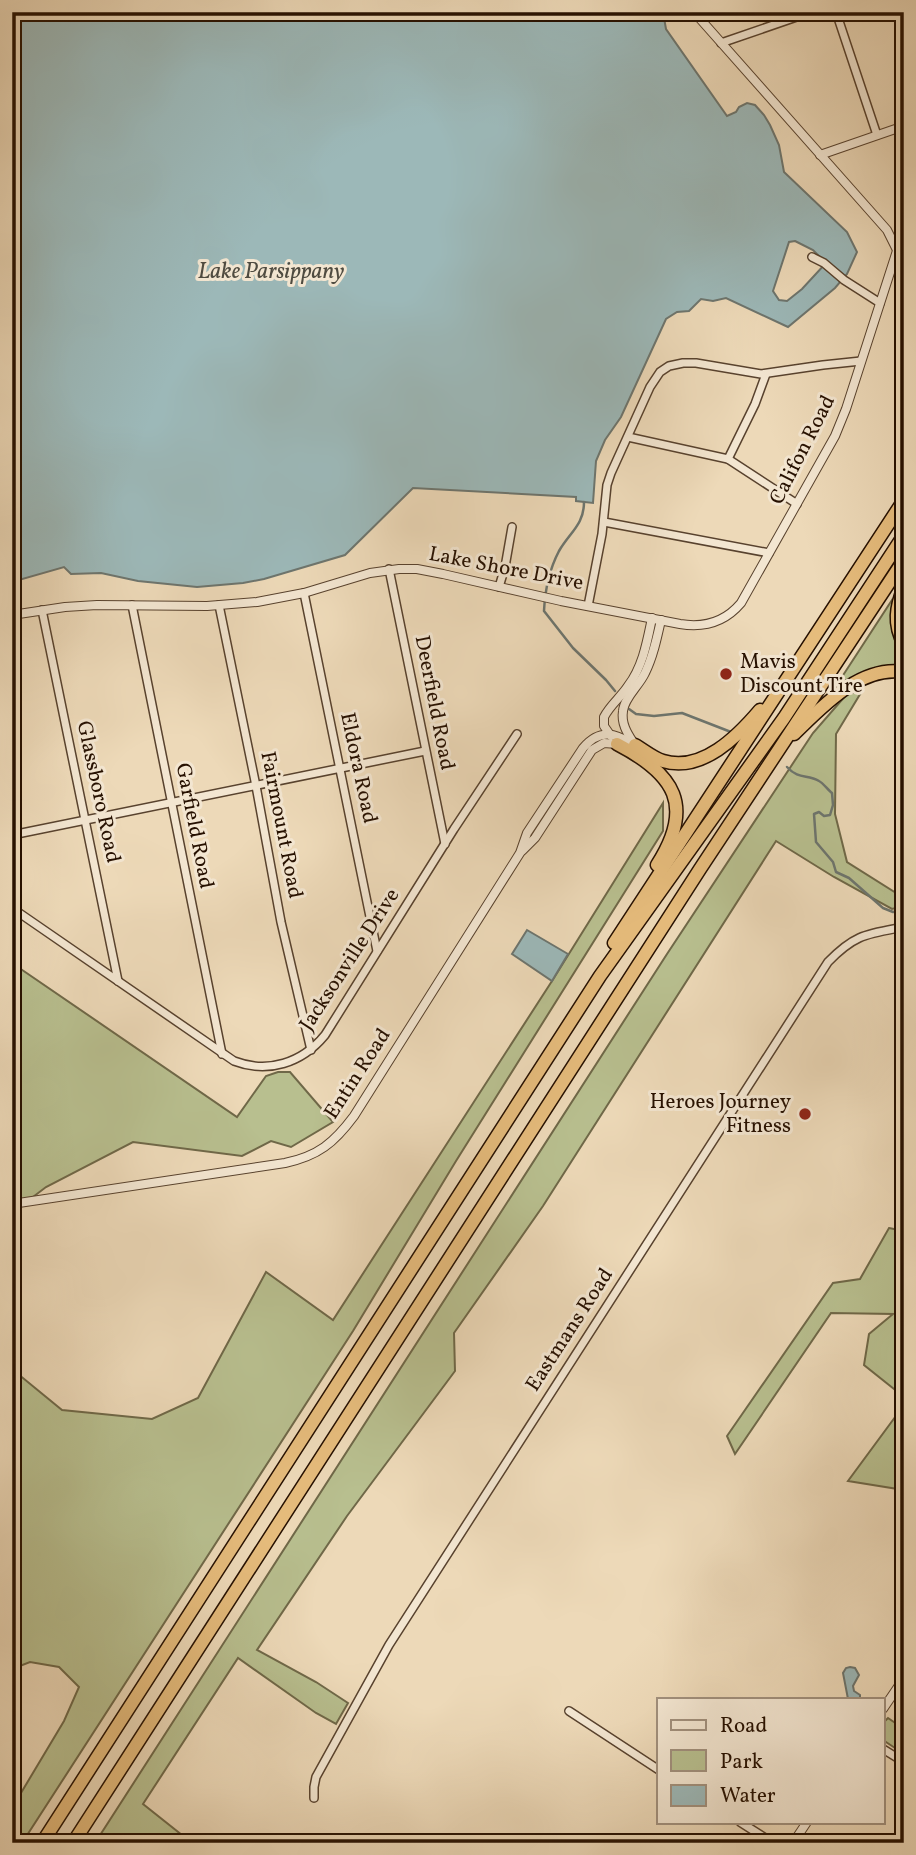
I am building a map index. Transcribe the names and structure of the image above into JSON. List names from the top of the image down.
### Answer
{
  "streets": {
    "street": [
      "Califon Road",
      "Lake Shore Drive",
      "Deerfield Road",
      "Eldora Road",
      "Glassboro Road",
      "Fairmount Road",
      "Garfield Road",
      "Jacksonville Drive",
      "Entin Road",
      "Eastmans Road"
    ]
  },
  "crossings": [
    ["Califon Road", "Lake Shore Drive"],
    ["Lake Shore Drive", "Deerfield Road"],
    ["Lake Shore Drive", "Eldora Road"],
    ["Lake Shore Drive", "Glassboro Road"],
    ["Lake Shore Drive", "Fairmount Road"],
    ["Lake Shore Drive", "Garfield Road"],
    ["Deerfield Road", "Jacksonville Drive"],
    ["Eldora Road", "Jacksonville Drive"],
    ["Glassboro Road", "Jacksonville Drive"],
    ["Fairmount Road", "Jacksonville Drive"],
    ["Garfield Road", "Jacksonville Drive"]
  ],
  "water": ["Lake Parsippany"],
  "places": ["Mavis Discount Tire", "Heroes Journey Fitness"],
  "legend": ["Road", "Park", "Water"]
}
